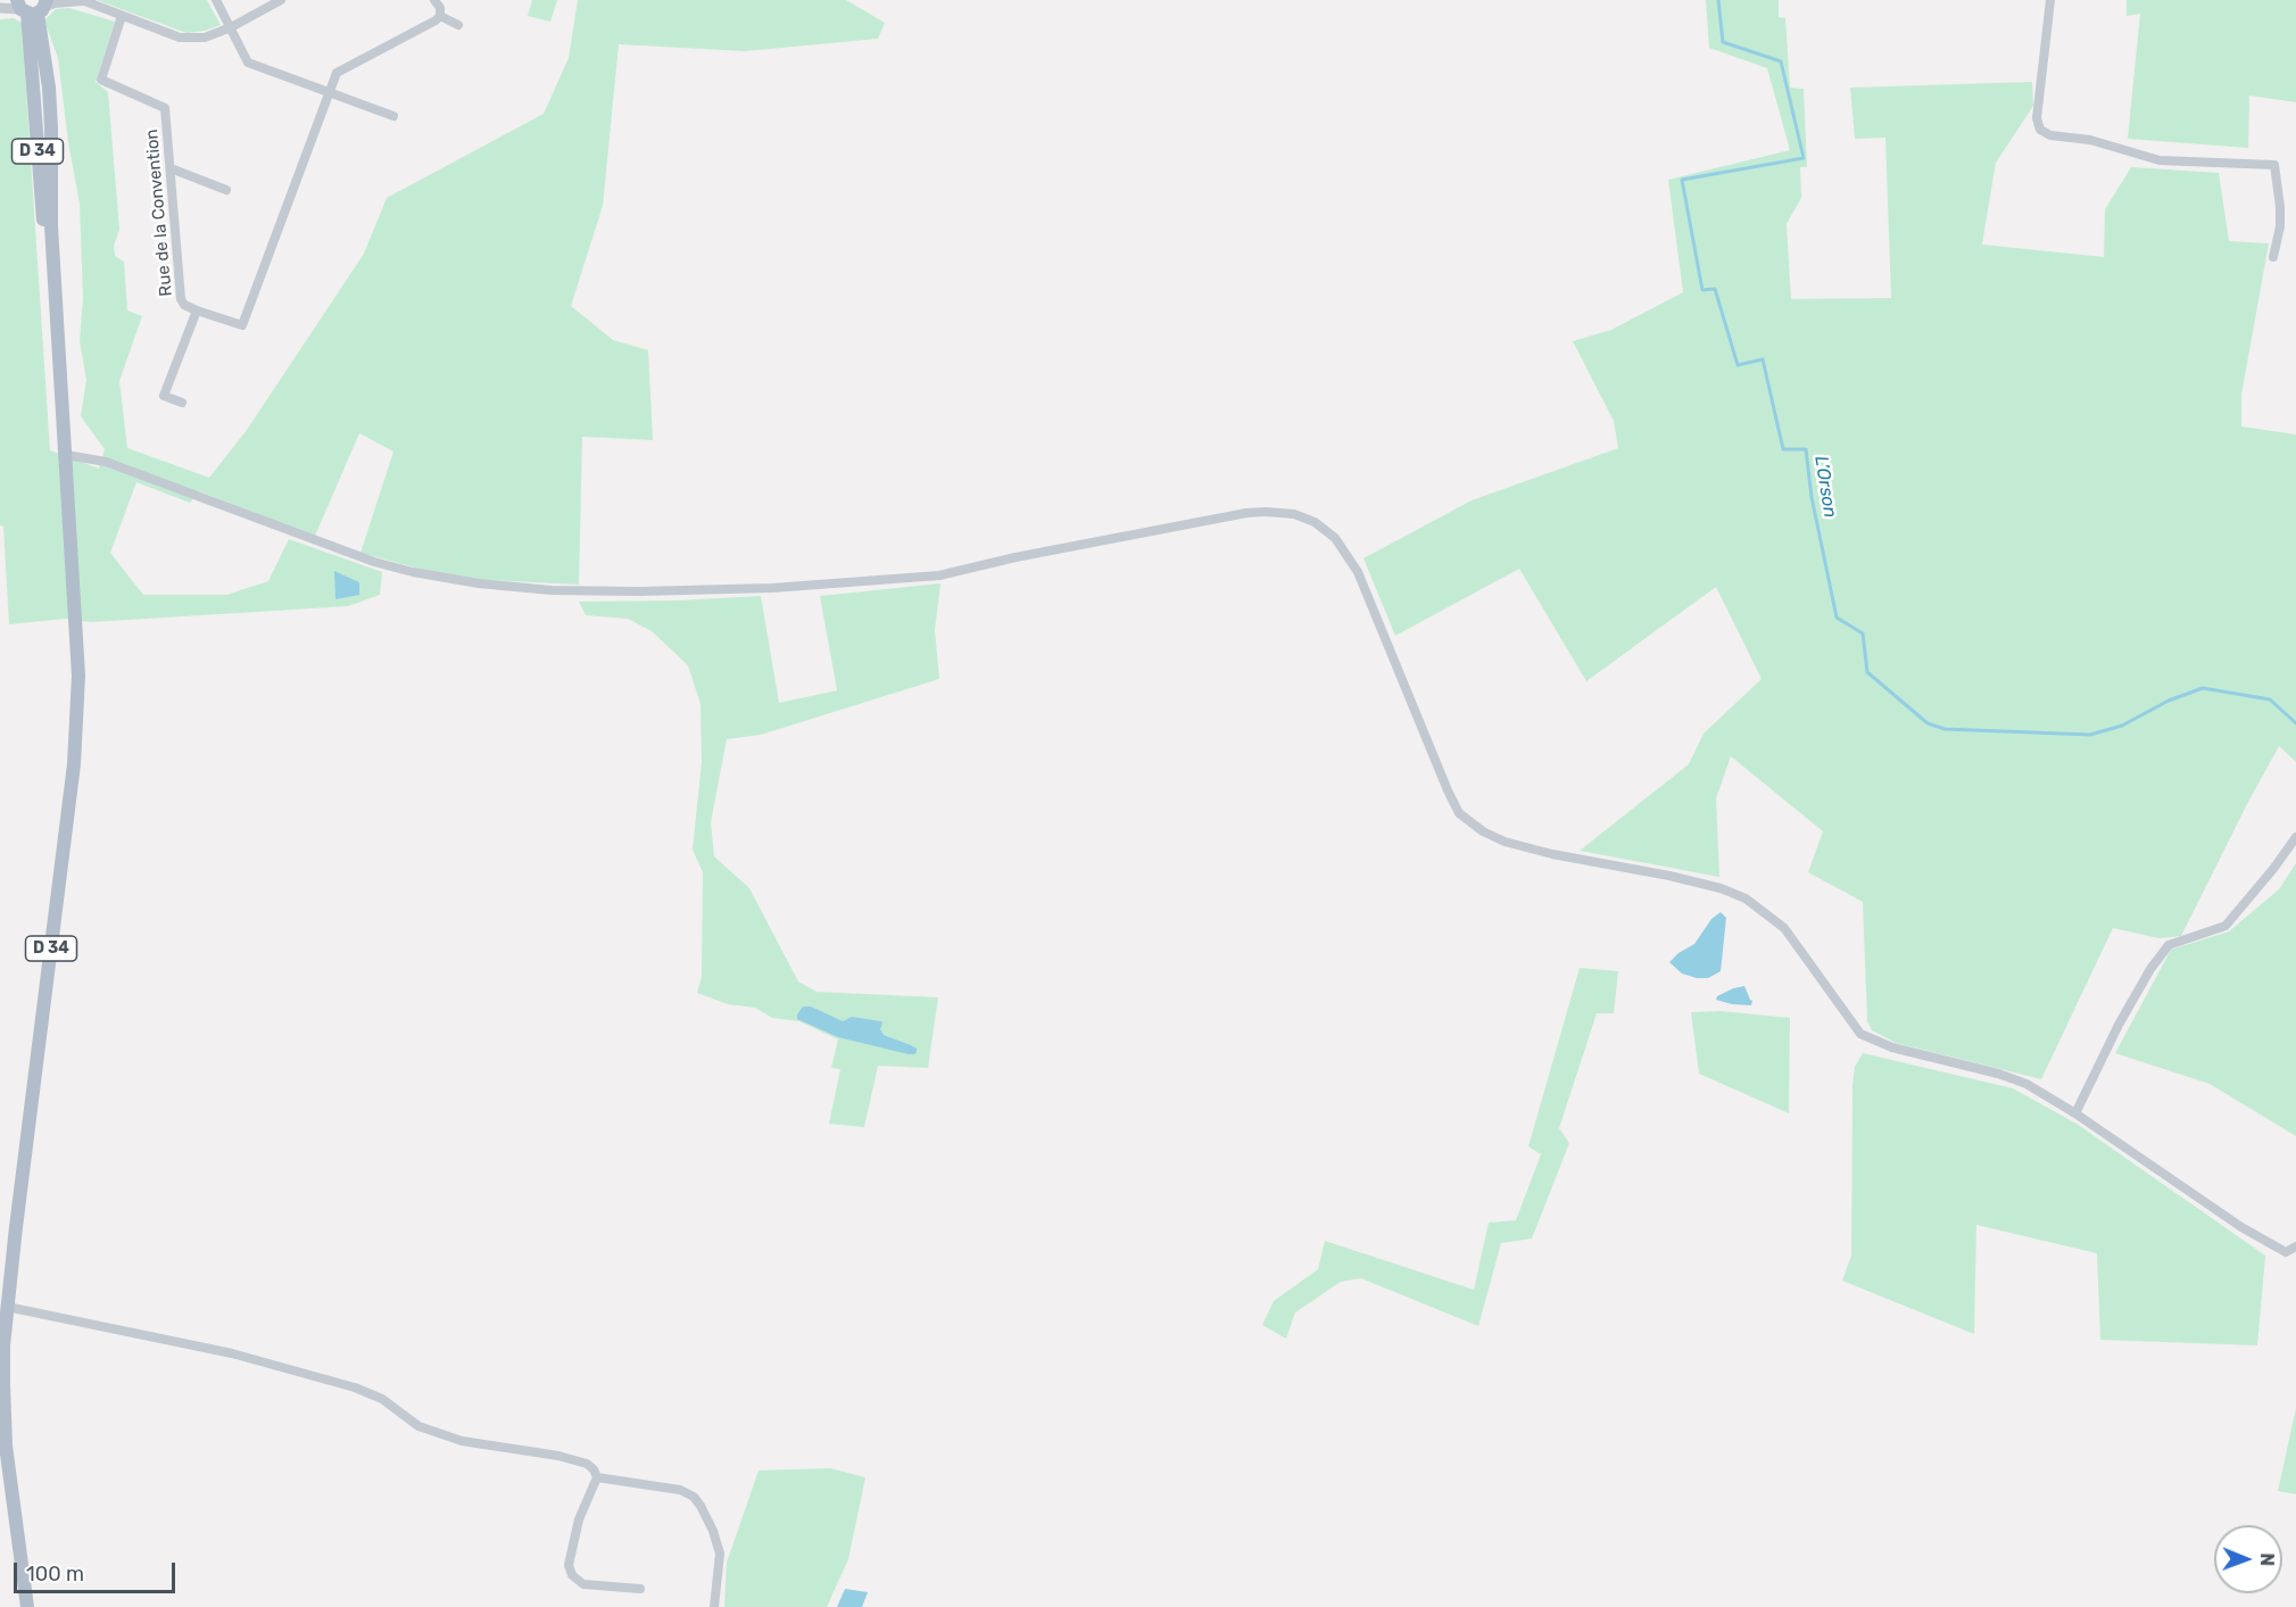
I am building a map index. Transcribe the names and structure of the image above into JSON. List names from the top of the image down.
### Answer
{
  "streets": {
    "main road": ["D 34"],
    "street": ["Rue de la Convention"]
  },
  "water": ["L’Orson"],
  "scale_bar": "100 m",
  "north": "right"
}
